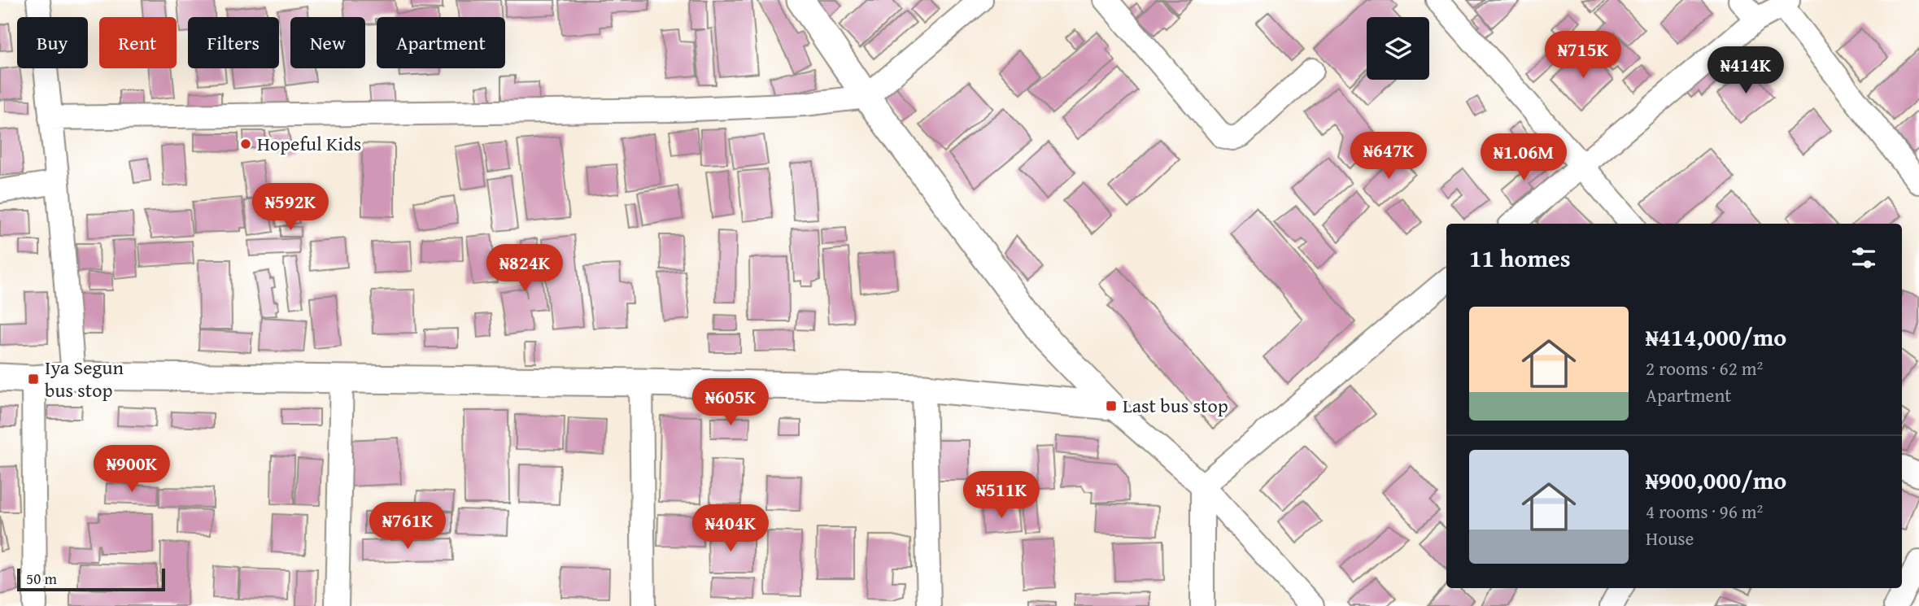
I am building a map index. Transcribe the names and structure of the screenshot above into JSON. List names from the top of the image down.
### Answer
{
  "places": {
    "other": ["Hopeful Kids"],
    "transit": ["Iya Segun bus stop", "Last bus stop"]
  },
  "scale_bar": "50 m",
  "page": {
    "chip": [
      "Buy",
      "Rent",
      "Filters",
      "New",
      "Apartment"
    ],
    "price": [
      "₦715K",
      "₦414K",
      "₦647K",
      "₦1.06M",
      "₦592K",
      "₦824K",
      "₦605K",
      "₦900K",
      "₦511K",
      "₦761K",
      "₦404K"
    ],
    "heading": "11 homes",
    "list": [
      {
        "name": "₦414,000/mo",
        "note": "2 rooms · 62 m² · Apartment"
      },
      {
        "name": "₦900,000/mo",
        "note": "4 rooms · 96 m² · House"
      }
    ],
    "scale": "50 m"
  }
}
